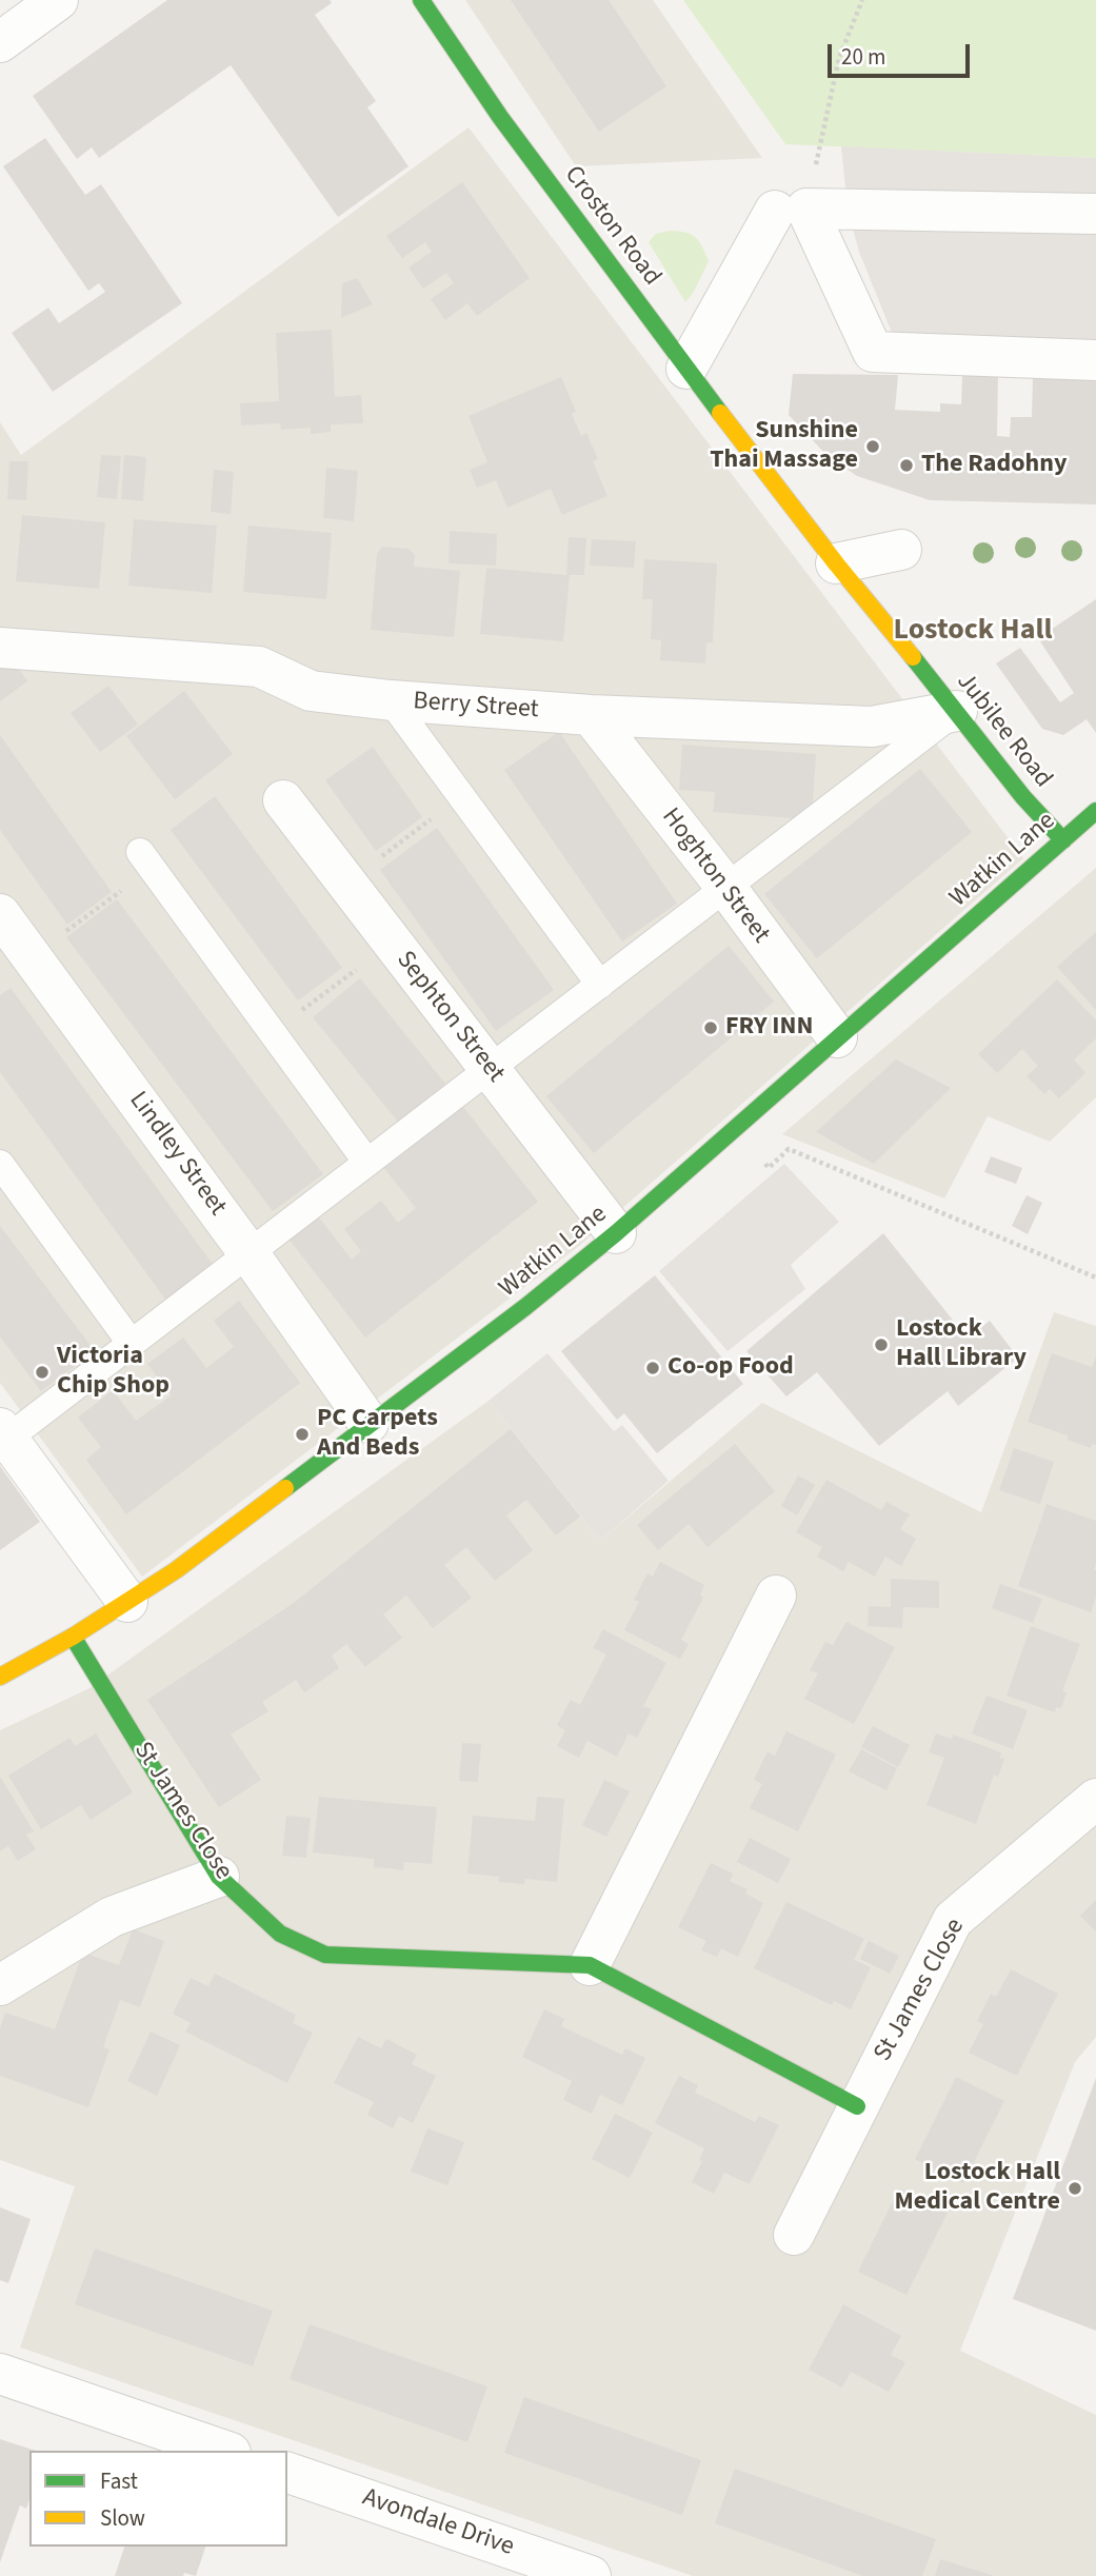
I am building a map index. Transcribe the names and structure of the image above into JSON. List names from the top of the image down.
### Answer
{
  "streets": {
    "street": [
      "Croston Road",
      "Berry Street",
      "Jubilee Road",
      "Watkin Lane",
      "Hoghton Street",
      "Sephton Street",
      "Lindley Street",
      "St James Close",
      "Avondale Drive"
    ]
  },
  "crossings": [
    ["Croston Road", "Jubilee Road"],
    ["Berry Street", "Jubilee Road"],
    ["Berry Street", "Hoghton Street"],
    ["Jubilee Road", "Watkin Lane"],
    ["Watkin Lane", "Hoghton Street"],
    ["Watkin Lane", "Sephton Street"],
    ["Watkin Lane", "Lindley Street"],
    ["Watkin Lane", "St James Close"]
  ],
  "districts": ["Lostock Hall"],
  "places": [
    "Sunshine Thai Massage",
    "The Radohny",
    "FRY INN",
    "Lostock Hall Library",
    "Co-op Food",
    "Victoria Chip Shop",
    "PC Carpets And Beds",
    "Lostock Hall Medical Centre"
  ],
  "legend": ["Fast", "Slow"],
  "scale_bar": "20 m"
}
